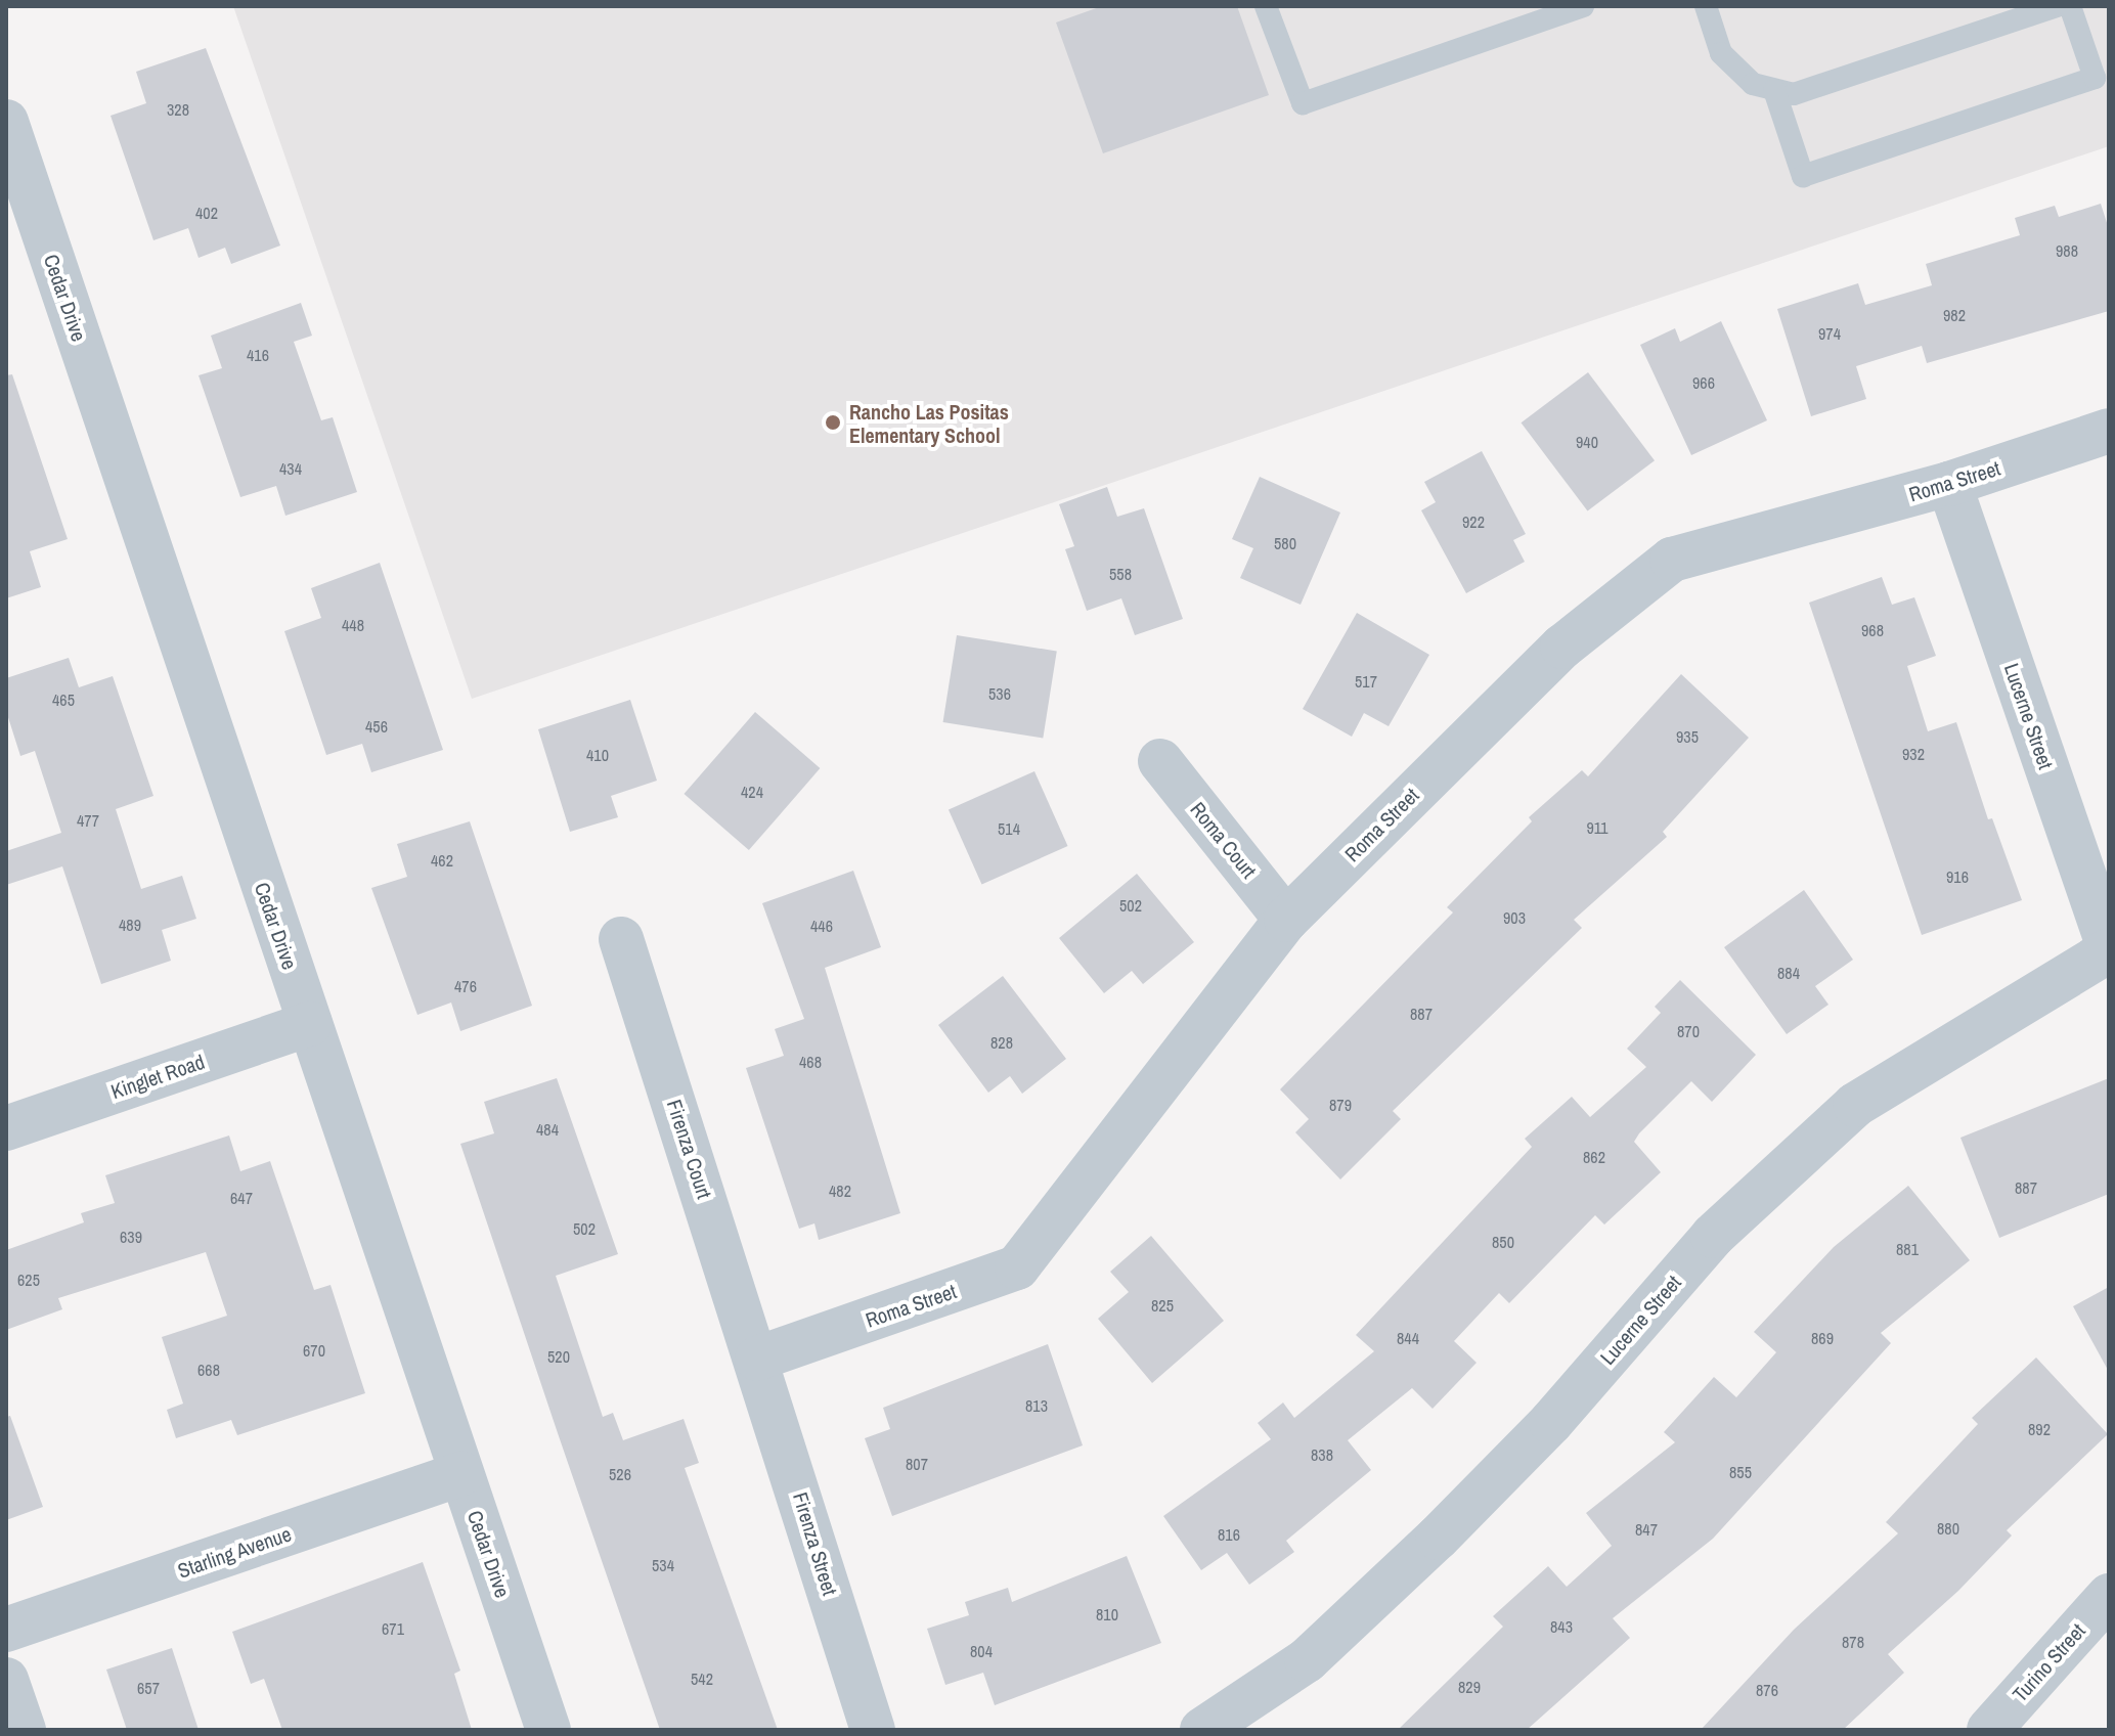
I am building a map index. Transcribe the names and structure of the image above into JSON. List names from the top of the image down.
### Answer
{
  "streets": {
    "street": [
      "Cedar Drive",
      "Roma Street",
      "Lucerne Street",
      "Roma Court",
      "Kinglet Road",
      "Firenza Court",
      "Firenza Street",
      "Starling Avenue",
      "Turino Street"
    ]
  },
  "crossings": [
    ["Cedar Drive", "Kinglet Road"],
    ["Cedar Drive", "Starling Avenue"],
    ["Roma Street", "Lucerne Street"],
    ["Roma Street", "Roma Court"],
    ["Roma Street", "Firenza Court"],
    ["Roma Street", "Firenza Street"],
    ["Firenza Court", "Firenza Street"]
  ],
  "places": ["Rancho Las Positas Elementary School"],
  "house_numbers": [
    "328",
    "402",
    "988",
    "982",
    "974",
    "416",
    "966",
    "940",
    "434",
    "922",
    "580",
    "558",
    "448",
    "968",
    "517",
    "536",
    "465",
    "456",
    "935",
    "932",
    "410",
    "424",
    "477",
    "911",
    "514",
    "462",
    "916",
    "502",
    "903",
    "489",
    "446",
    "884",
    "476",
    "887",
    "870",
    "828",
    "468",
    "879",
    "484",
    "862",
    "887",
    "482",
    "647",
    "502",
    "639",
    "850",
    "881",
    "625",
    "825",
    "844",
    "869",
    "670",
    "520",
    "668",
    "813",
    "892",
    "838",
    "807",
    "855",
    "526",
    "880",
    "847",
    "816",
    "534",
    "810",
    "843",
    "671",
    "878",
    "804",
    "542",
    "829",
    "657",
    "876"
  ]
}
